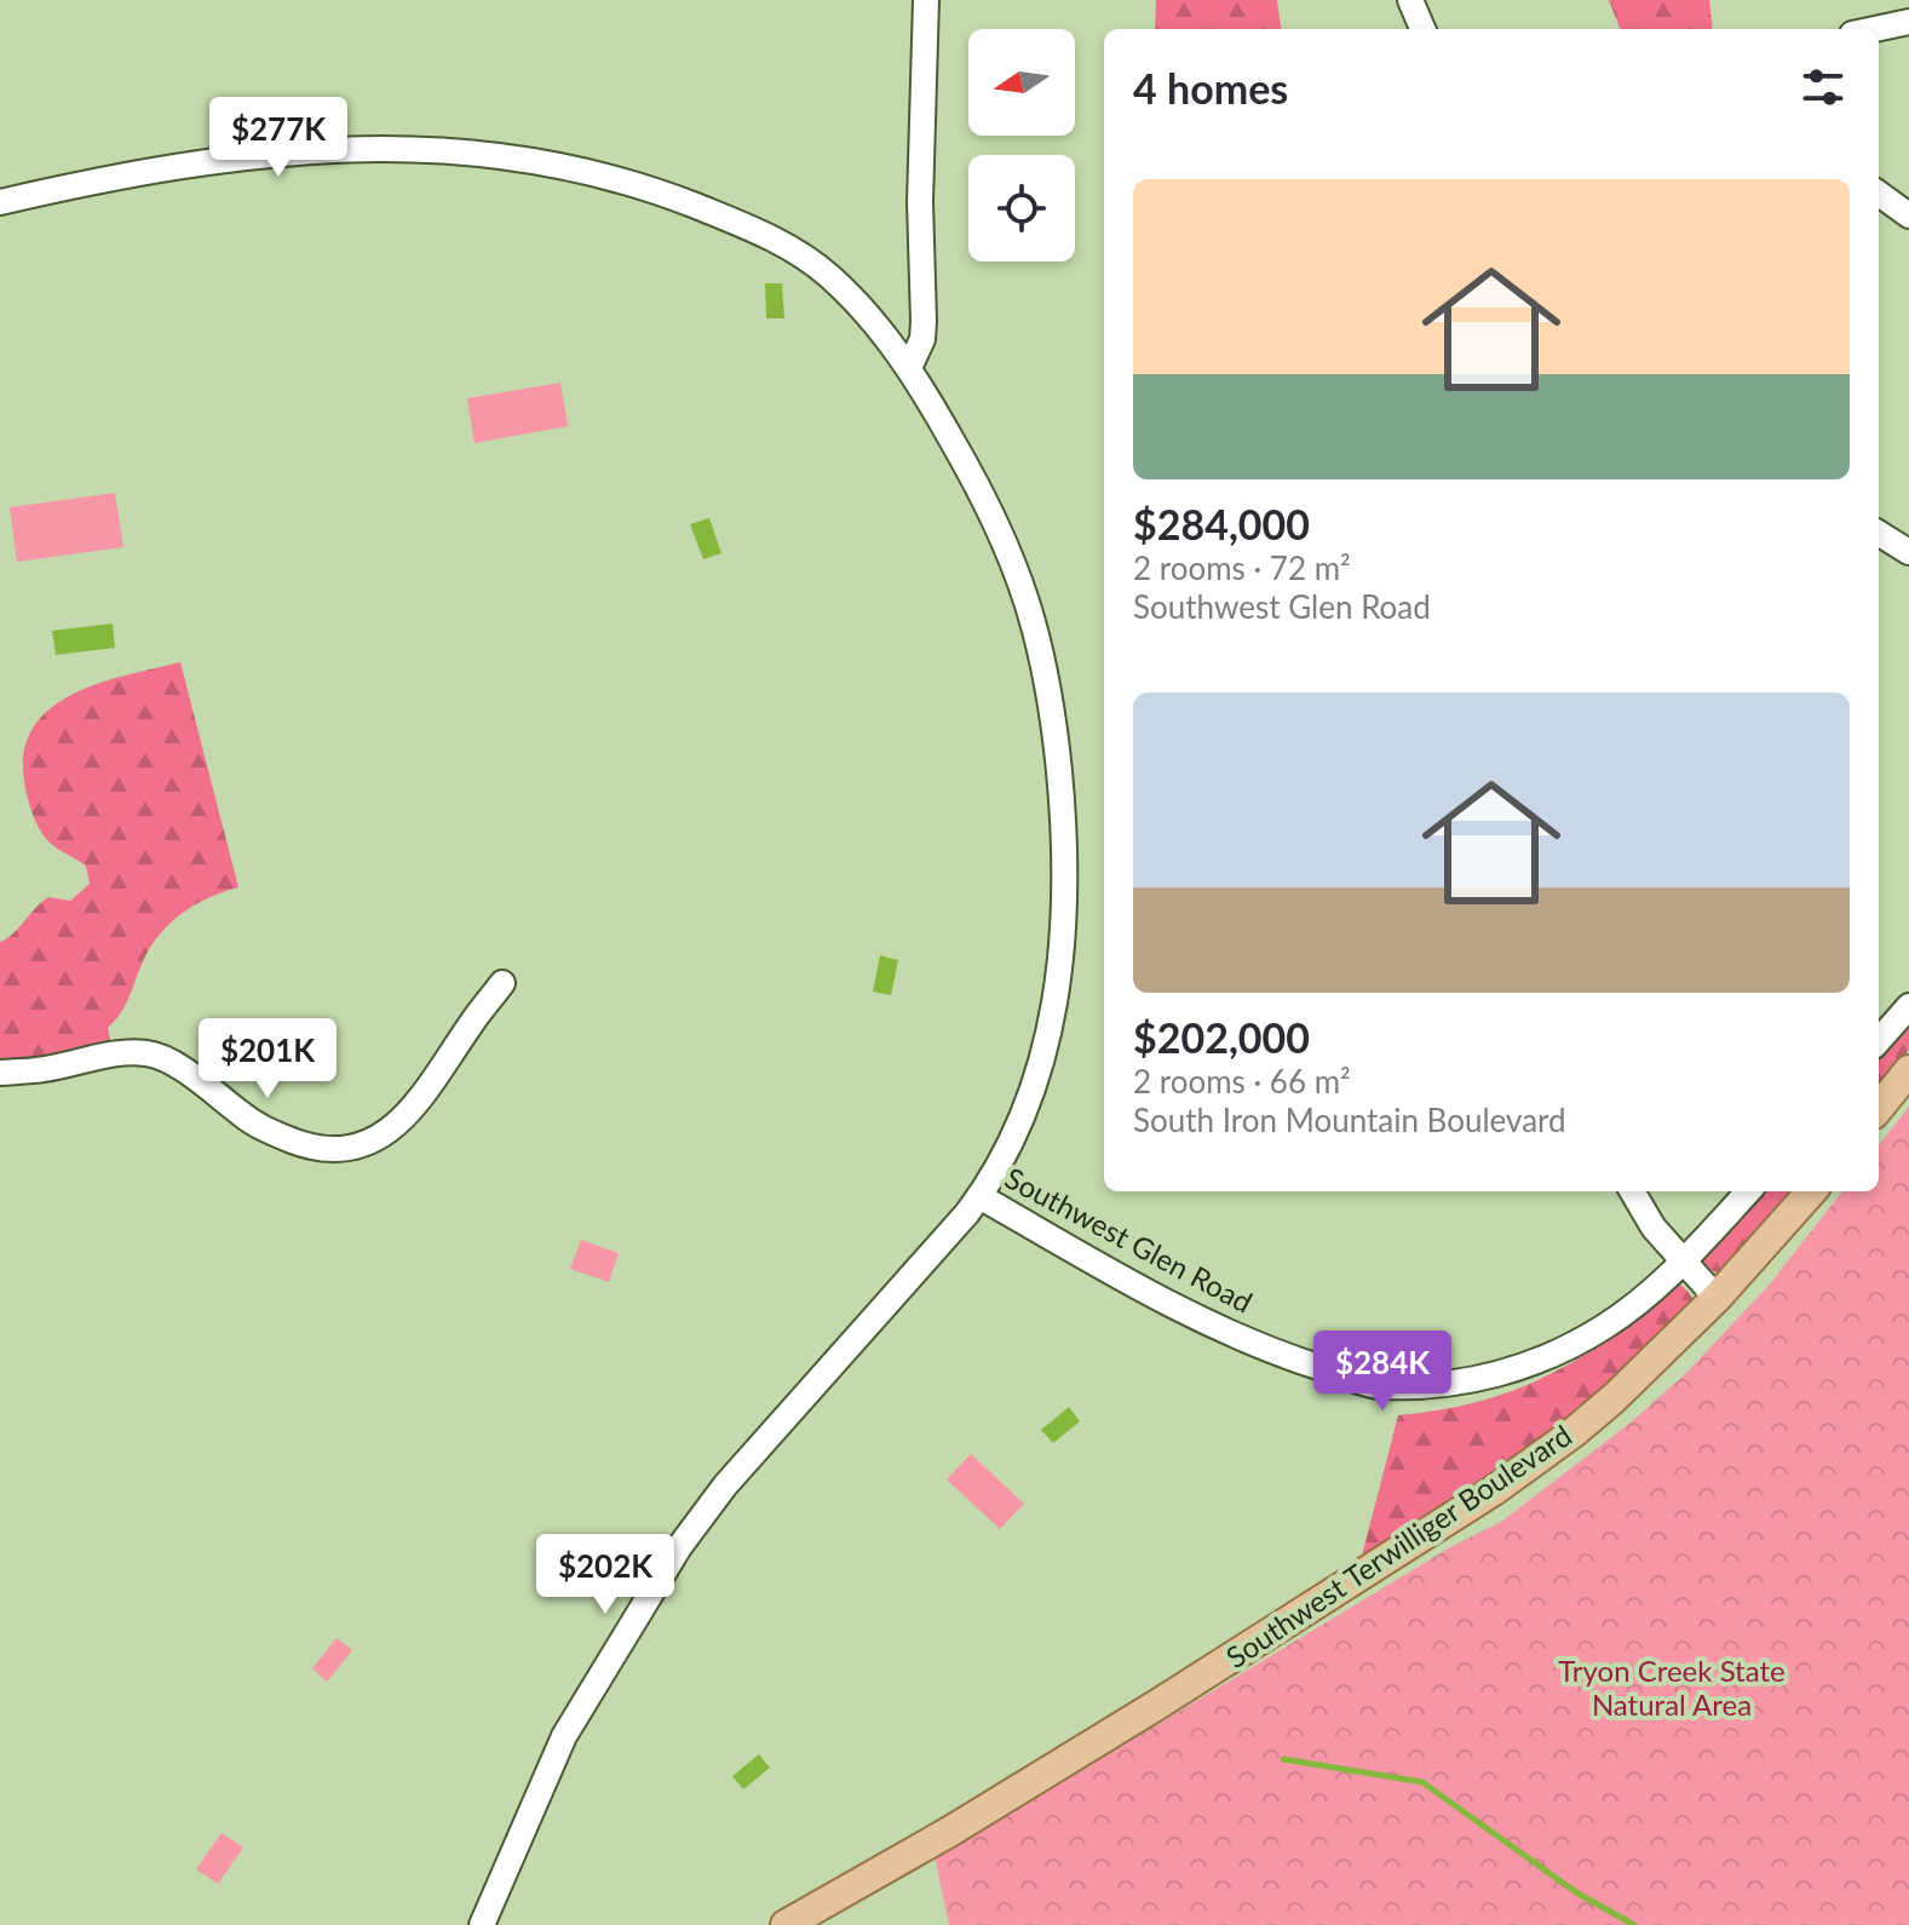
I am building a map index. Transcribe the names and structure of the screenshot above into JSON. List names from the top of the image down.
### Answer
{
  "streets": {
    "main road": ["Southwest Terwilliger Boulevard"],
    "street": ["Southwest Glen Road"]
  },
  "parks": ["Tryon Creek State Natural Area"],
  "north": "left",
  "page": {
    "heading": "4 homes",
    "price": [
      "$277K",
      "$201K",
      "$284K",
      "$202K"
    ],
    "list": [
      {
        "name": "$284,000",
        "note": "2 rooms · 72 m² · Southwest Glen Road"
      },
      {
        "name": "$202,000",
        "note": "2 rooms · 66 m² · South Iron Mountain Boulevard"
      }
    ]
  }
}
